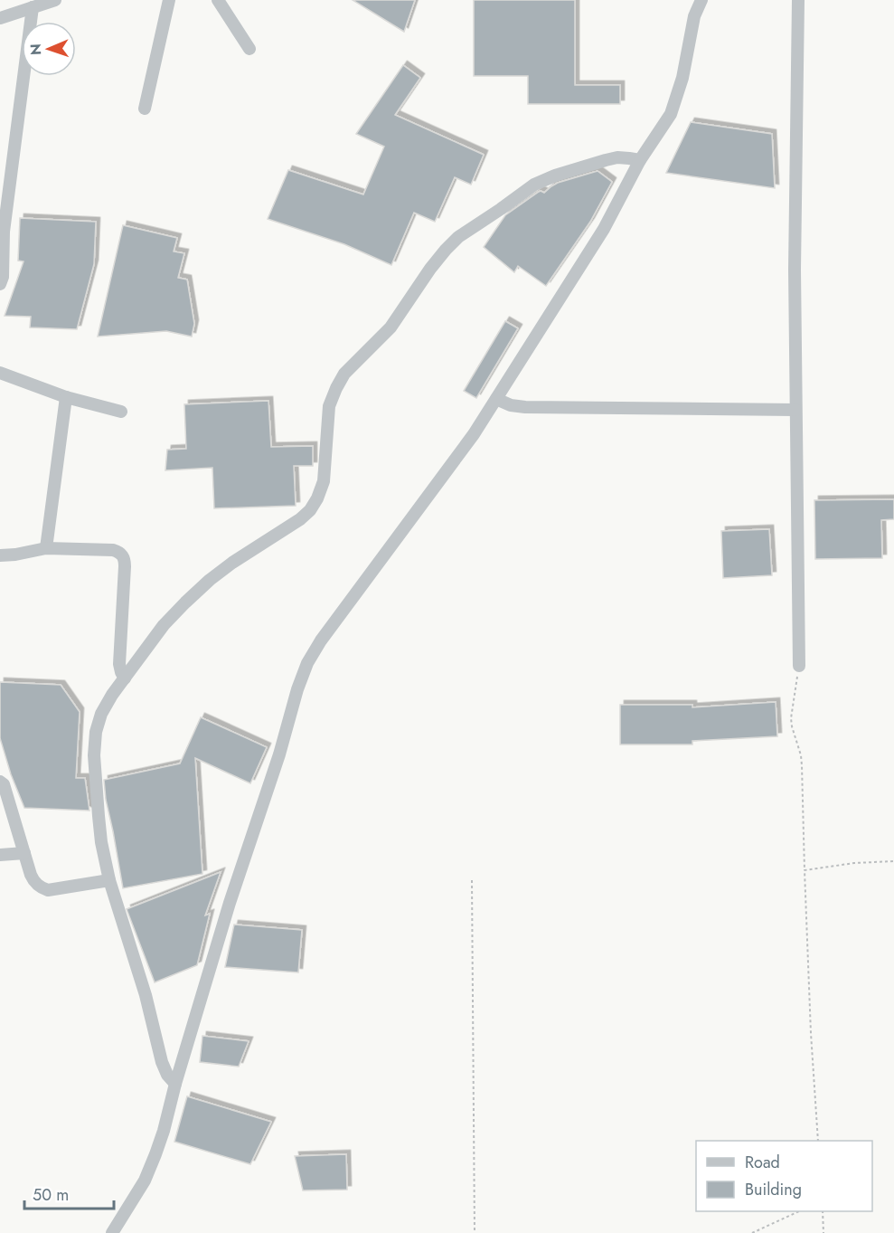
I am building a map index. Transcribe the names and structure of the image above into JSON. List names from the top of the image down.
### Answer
{
  "legend": ["Road", "Building"],
  "scale_bar": "50 m",
  "north": "left"
}
